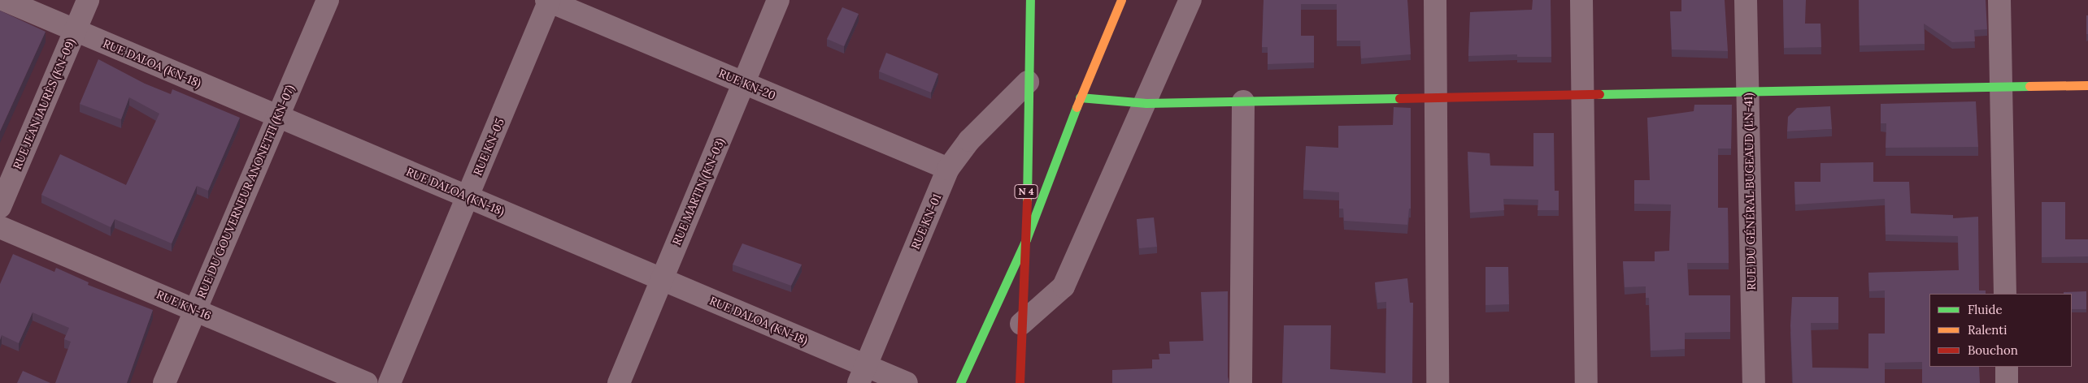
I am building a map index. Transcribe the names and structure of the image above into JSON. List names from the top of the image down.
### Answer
{
  "streets": {
    "street": [
      "RUE DALOA (KN-18)",
      "RUE KN-20",
      "RUE JEAN JAURÈS (KN-09)",
      "RUE KN-05",
      "RUE DU GOUVERNEUR ANONETTI (KN-07)",
      "RUE MARTIN (KN-03)",
      "N 4",
      "RUE DU GÉNÉRAL BUGEAUD (LN-41)",
      "RUE KN-01",
      "RUE KN-16"
    ]
  },
  "crossings": [
    ["RUE DALOA (KN-18)", "RUE JEAN JAURÈS (KN-09)"],
    ["RUE DALOA (KN-18)", "RUE KN-05"],
    ["RUE DALOA (KN-18)", "RUE DU GOUVERNEUR ANONETTI (KN-07)"],
    ["RUE DALOA (KN-18)", "RUE MARTIN (KN-03)"],
    ["RUE DALOA (KN-18)", "RUE KN-01"],
    ["RUE KN-20", "RUE KN-05"],
    ["RUE KN-20", "RUE MARTIN (KN-03)"],
    ["RUE KN-20", "RUE KN-01"],
    ["RUE DU GOUVERNEUR ANONETTI (KN-07)", "RUE KN-16"],
    ["N 4", "RUE KN-01"]
  ],
  "legend": ["Fluide", "Ralenti", "Bouchon"]
}
